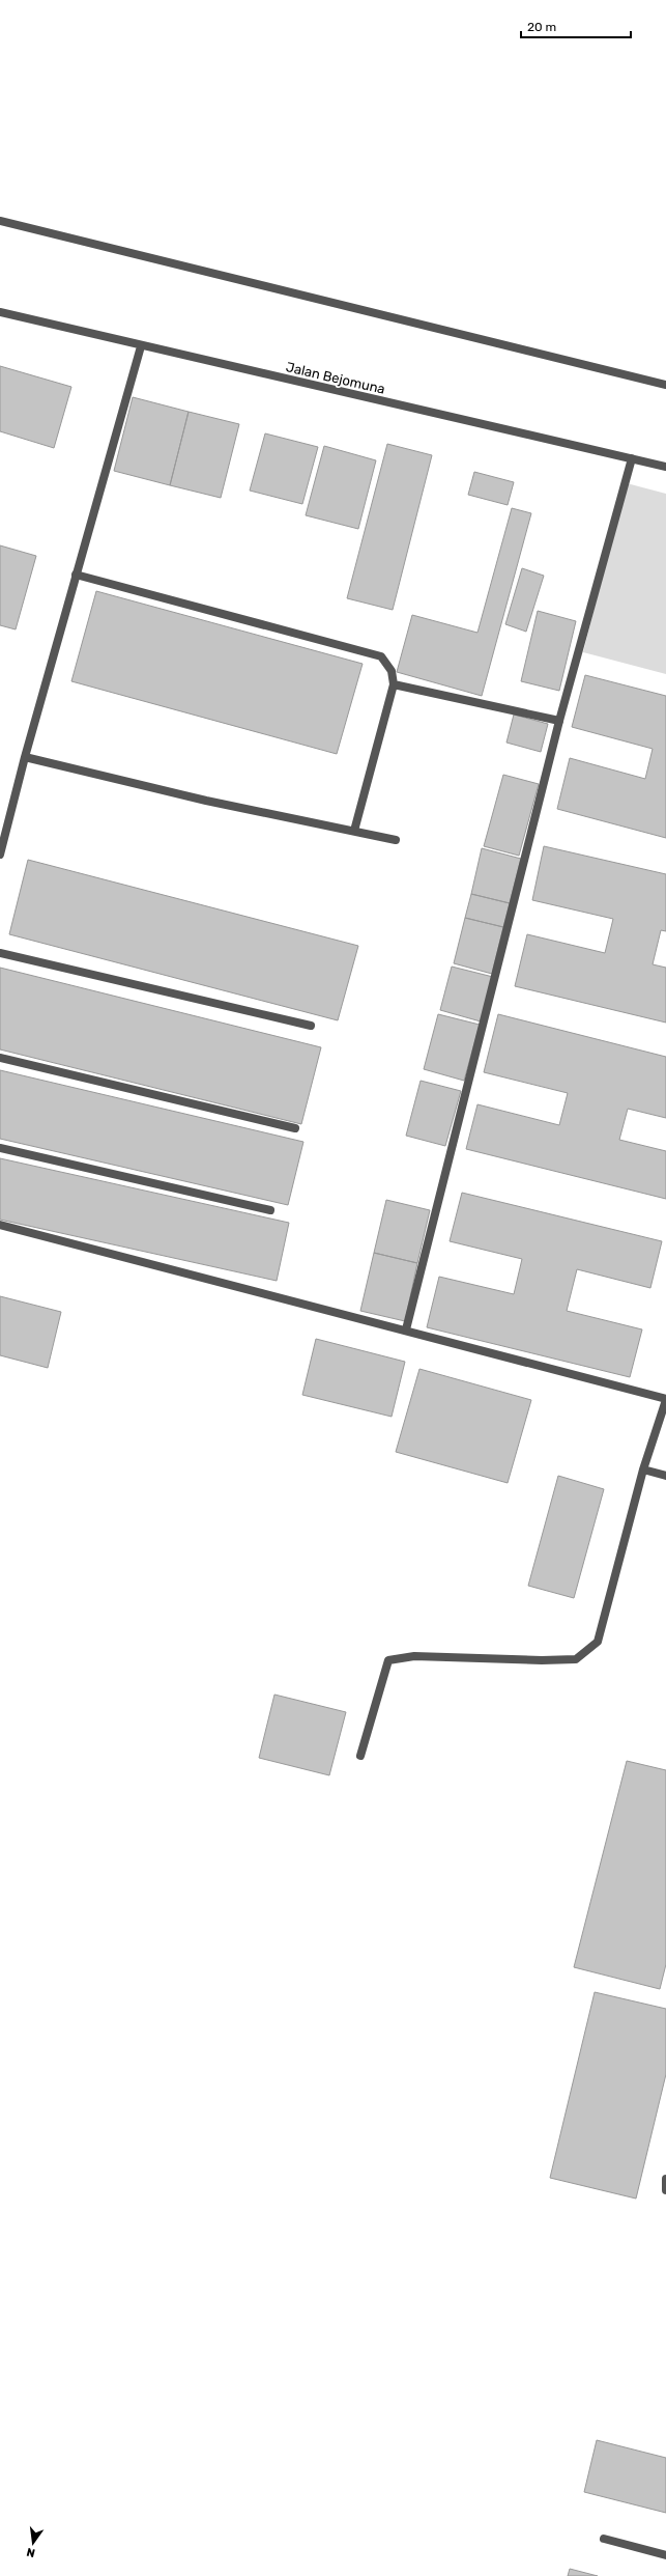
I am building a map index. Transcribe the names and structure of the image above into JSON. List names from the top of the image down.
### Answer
{
  "streets": {
    "street": ["Jalan Bejomuna"]
  },
  "scale_bar": "20 m",
  "north": "bottom"
}
